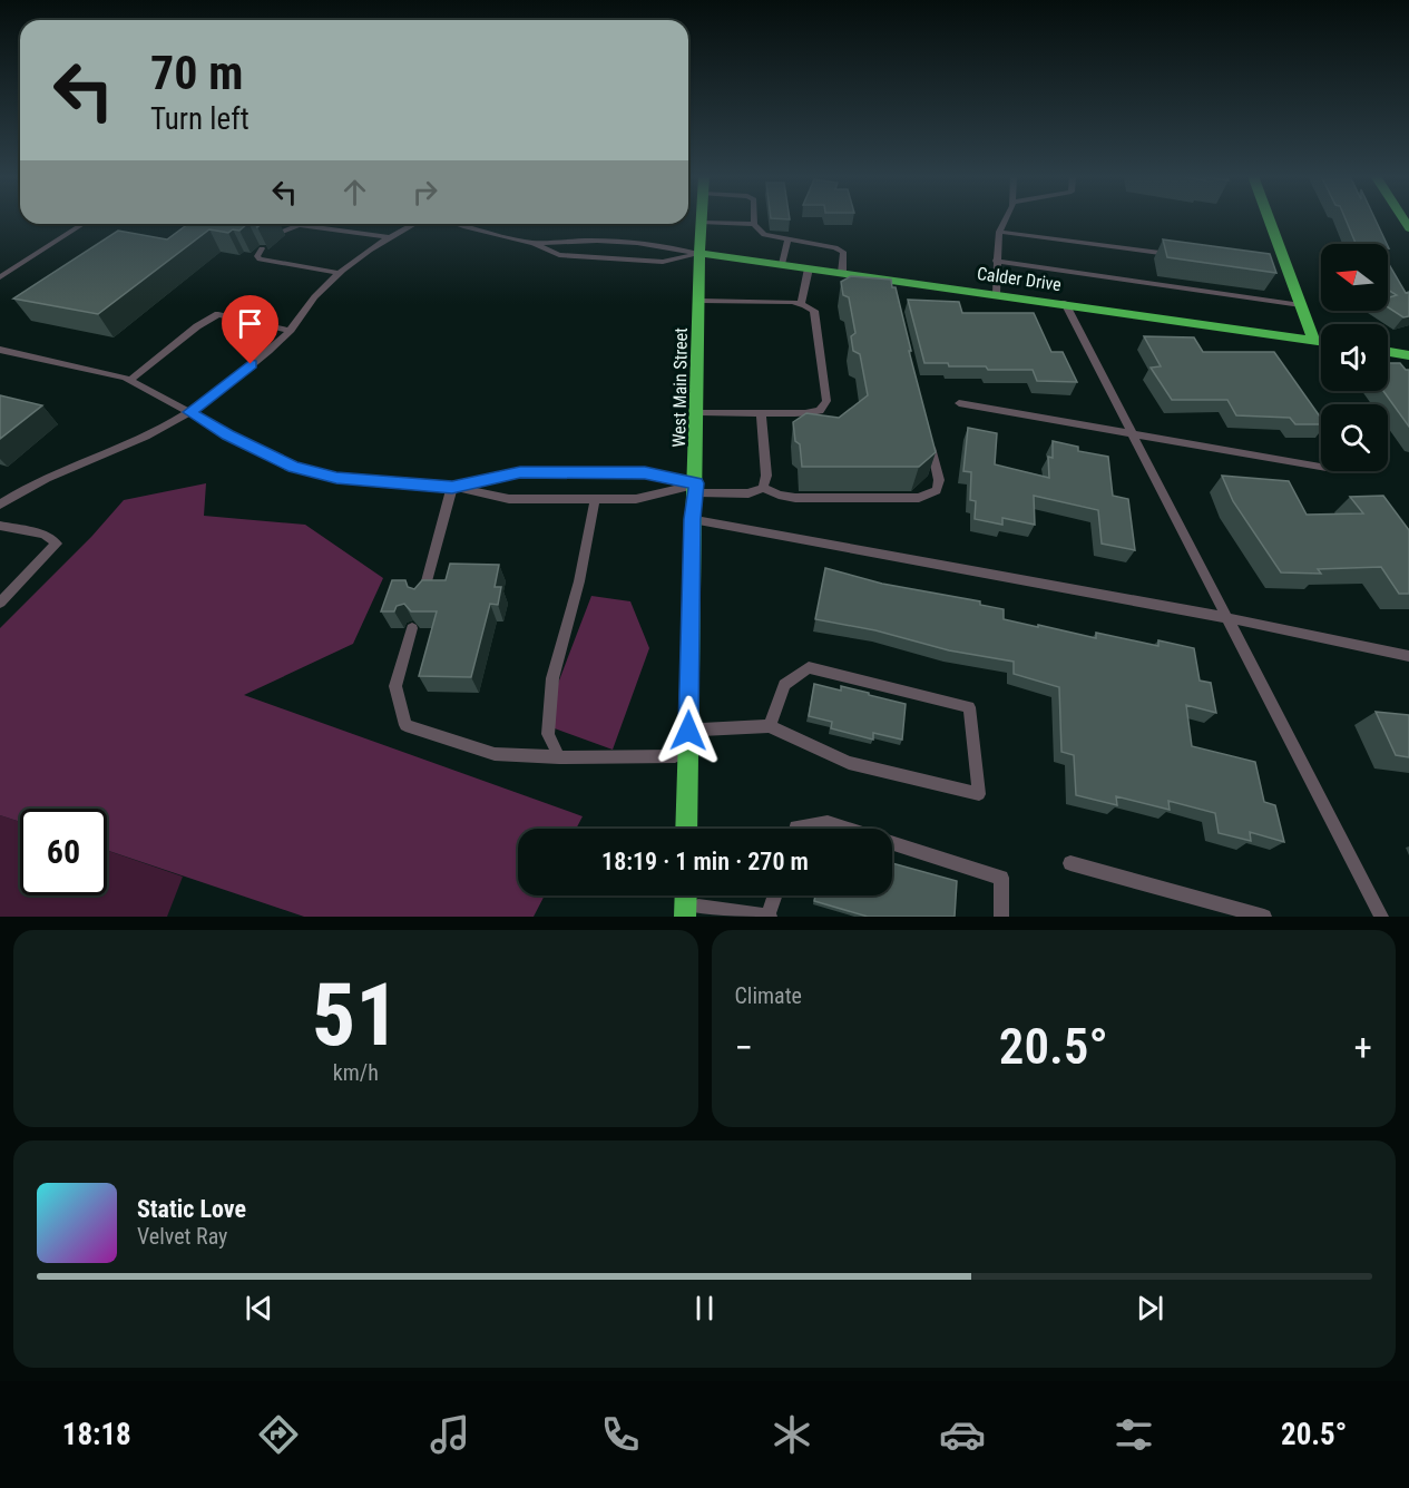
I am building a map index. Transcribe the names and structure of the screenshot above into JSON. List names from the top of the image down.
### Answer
{
  "streets": {
    "street": ["Calder Drive", "West Main Street"]
  },
  "crossings": [
    ["Calder Drive", "West Main Street"]
  ],
  "north": "left",
  "page": {
    "turn": ["70 m", "Turn left"],
    "limit": "60",
    "trip": "18:19 · 1 min · 270 m",
    "tile": [
      ["51", "km/h"],
      "Climate"
    ],
    "heat": ["−", "20.5°", "+"],
    "song": ["Static Love", "Velvet Ray"],
    "tabs": ["18:18", "20.5°"]
  }
}
